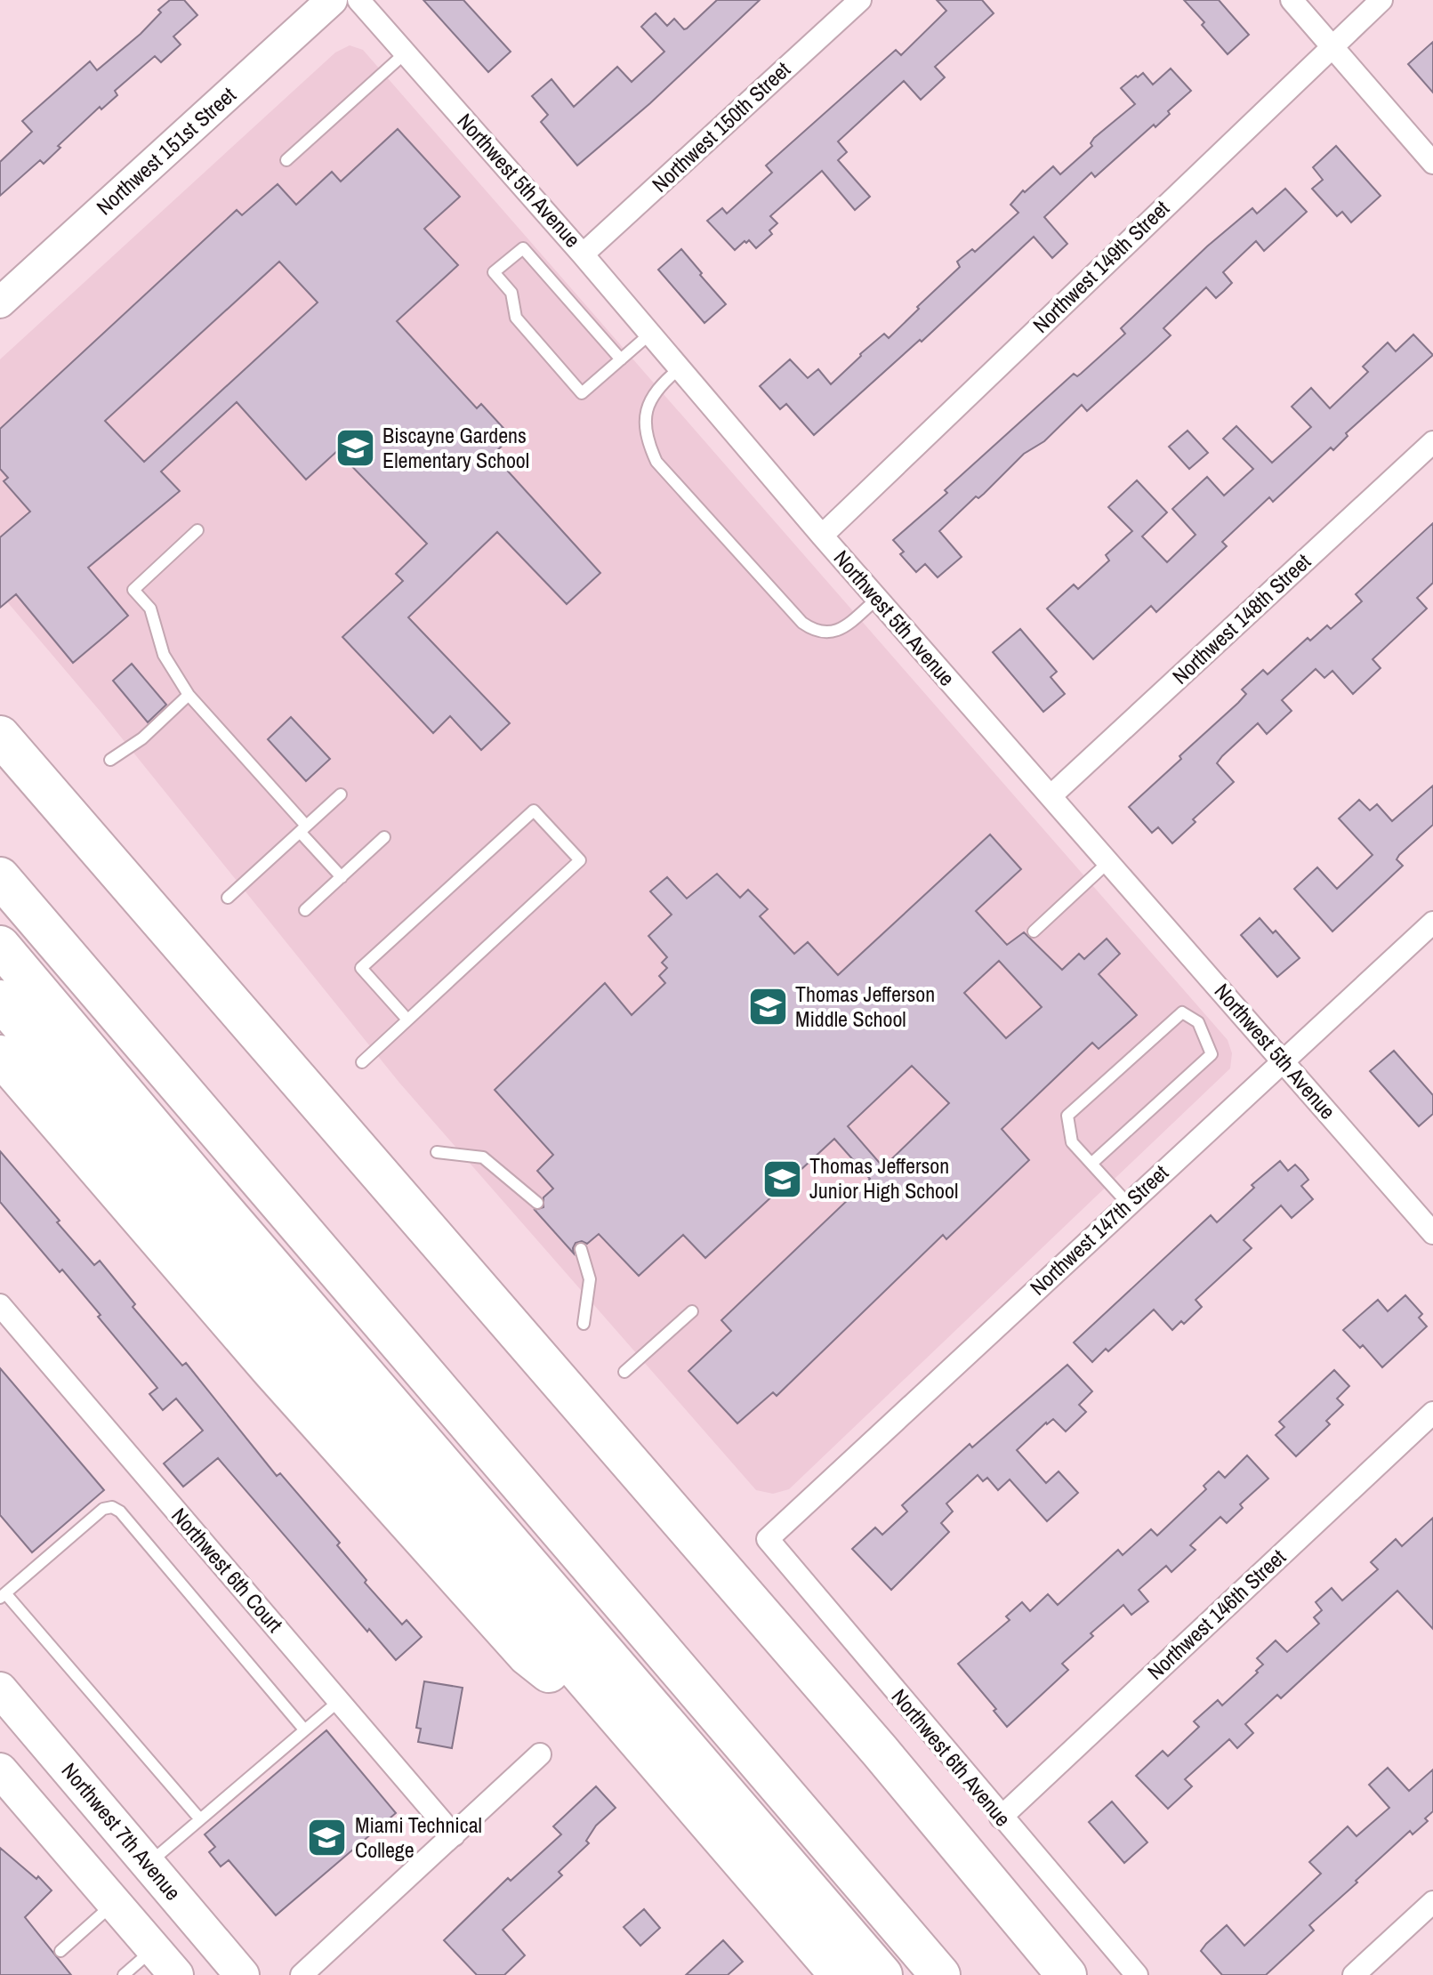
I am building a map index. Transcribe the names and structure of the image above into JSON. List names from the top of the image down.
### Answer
{
  "streets": {
    "main road": ["Northwest 7th Avenue"],
    "street": [
      "Northwest 150th Street",
      "Northwest 151st Street",
      "Northwest 5th Avenue",
      "Northwest 149th Street",
      "Northwest 148th Street",
      "Northwest 147th Street",
      "Northwest 6th Court",
      "Northwest 146th Street",
      "Northwest 6th Avenue"
    ]
  },
  "crossings": [
    ["Northwest 150th Street", "Northwest 5th Avenue"],
    ["Northwest 5th Avenue", "Northwest 149th Street"],
    ["Northwest 5th Avenue", "Northwest 148th Street"],
    ["Northwest 5th Avenue", "Northwest 147th Street"],
    ["Northwest 147th Street", "Northwest 6th Avenue"],
    ["Northwest 146th Street", "Northwest 6th Avenue"]
  ],
  "places": {
    "school or university": [
      "Biscayne Gardens Elementary School",
      "Thomas Jefferson Middle School",
      "Thomas Jefferson Junior High School",
      "Miami Technical College"
    ]
  }
}
